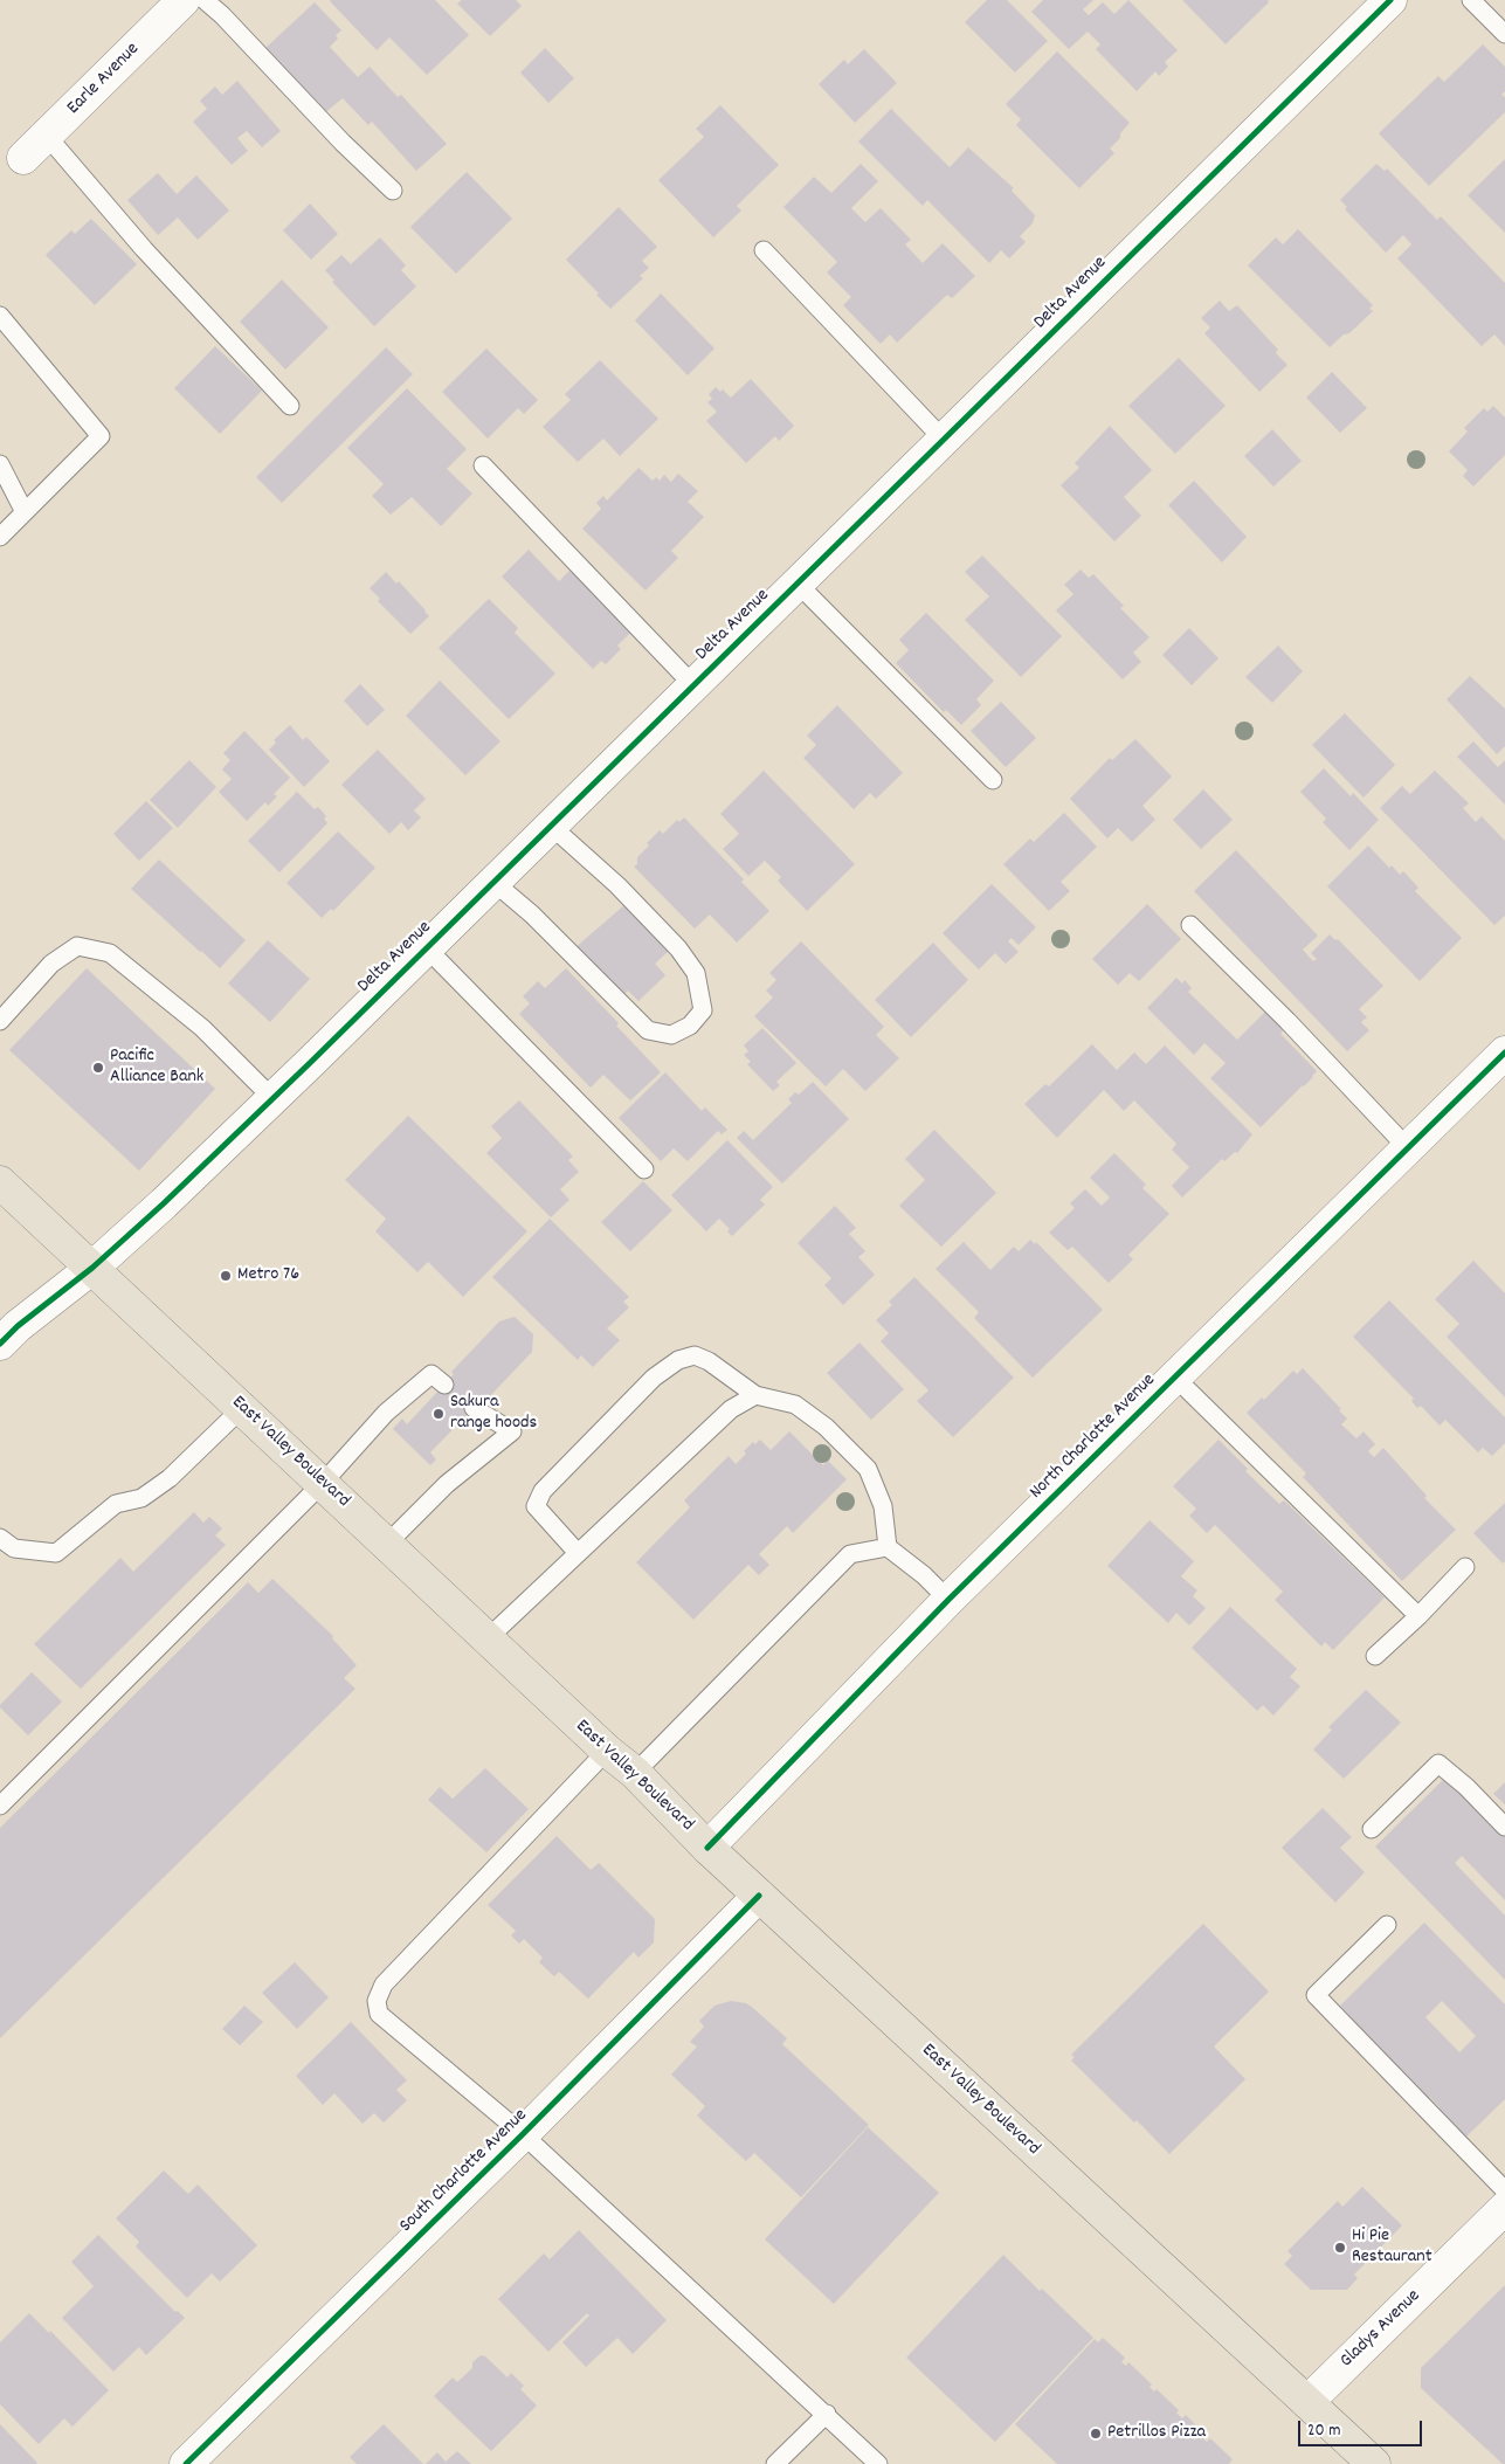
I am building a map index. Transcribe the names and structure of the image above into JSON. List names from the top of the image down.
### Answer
{
  "streets": {
    "main road": ["East Valley Boulevard"],
    "street": [
      "Earle Avenue",
      "Delta Avenue",
      "North Charlotte Avenue",
      "South Charlotte Avenue",
      "Gladys Avenue"
    ]
  },
  "crossings": [
    ["Delta Avenue", "East Valley Boulevard"],
    ["North Charlotte Avenue", "East Valley Boulevard"],
    ["East Valley Boulevard", "South Charlotte Avenue"],
    ["East Valley Boulevard", "Gladys Avenue"]
  ],
  "places": [
    "Pacific Alliance Bank",
    "Metro 76",
    "Sakura range hoods",
    "Hi Pie Restaurant",
    "Petrillos Pizza"
  ],
  "scale_bar": "20 m"
}
